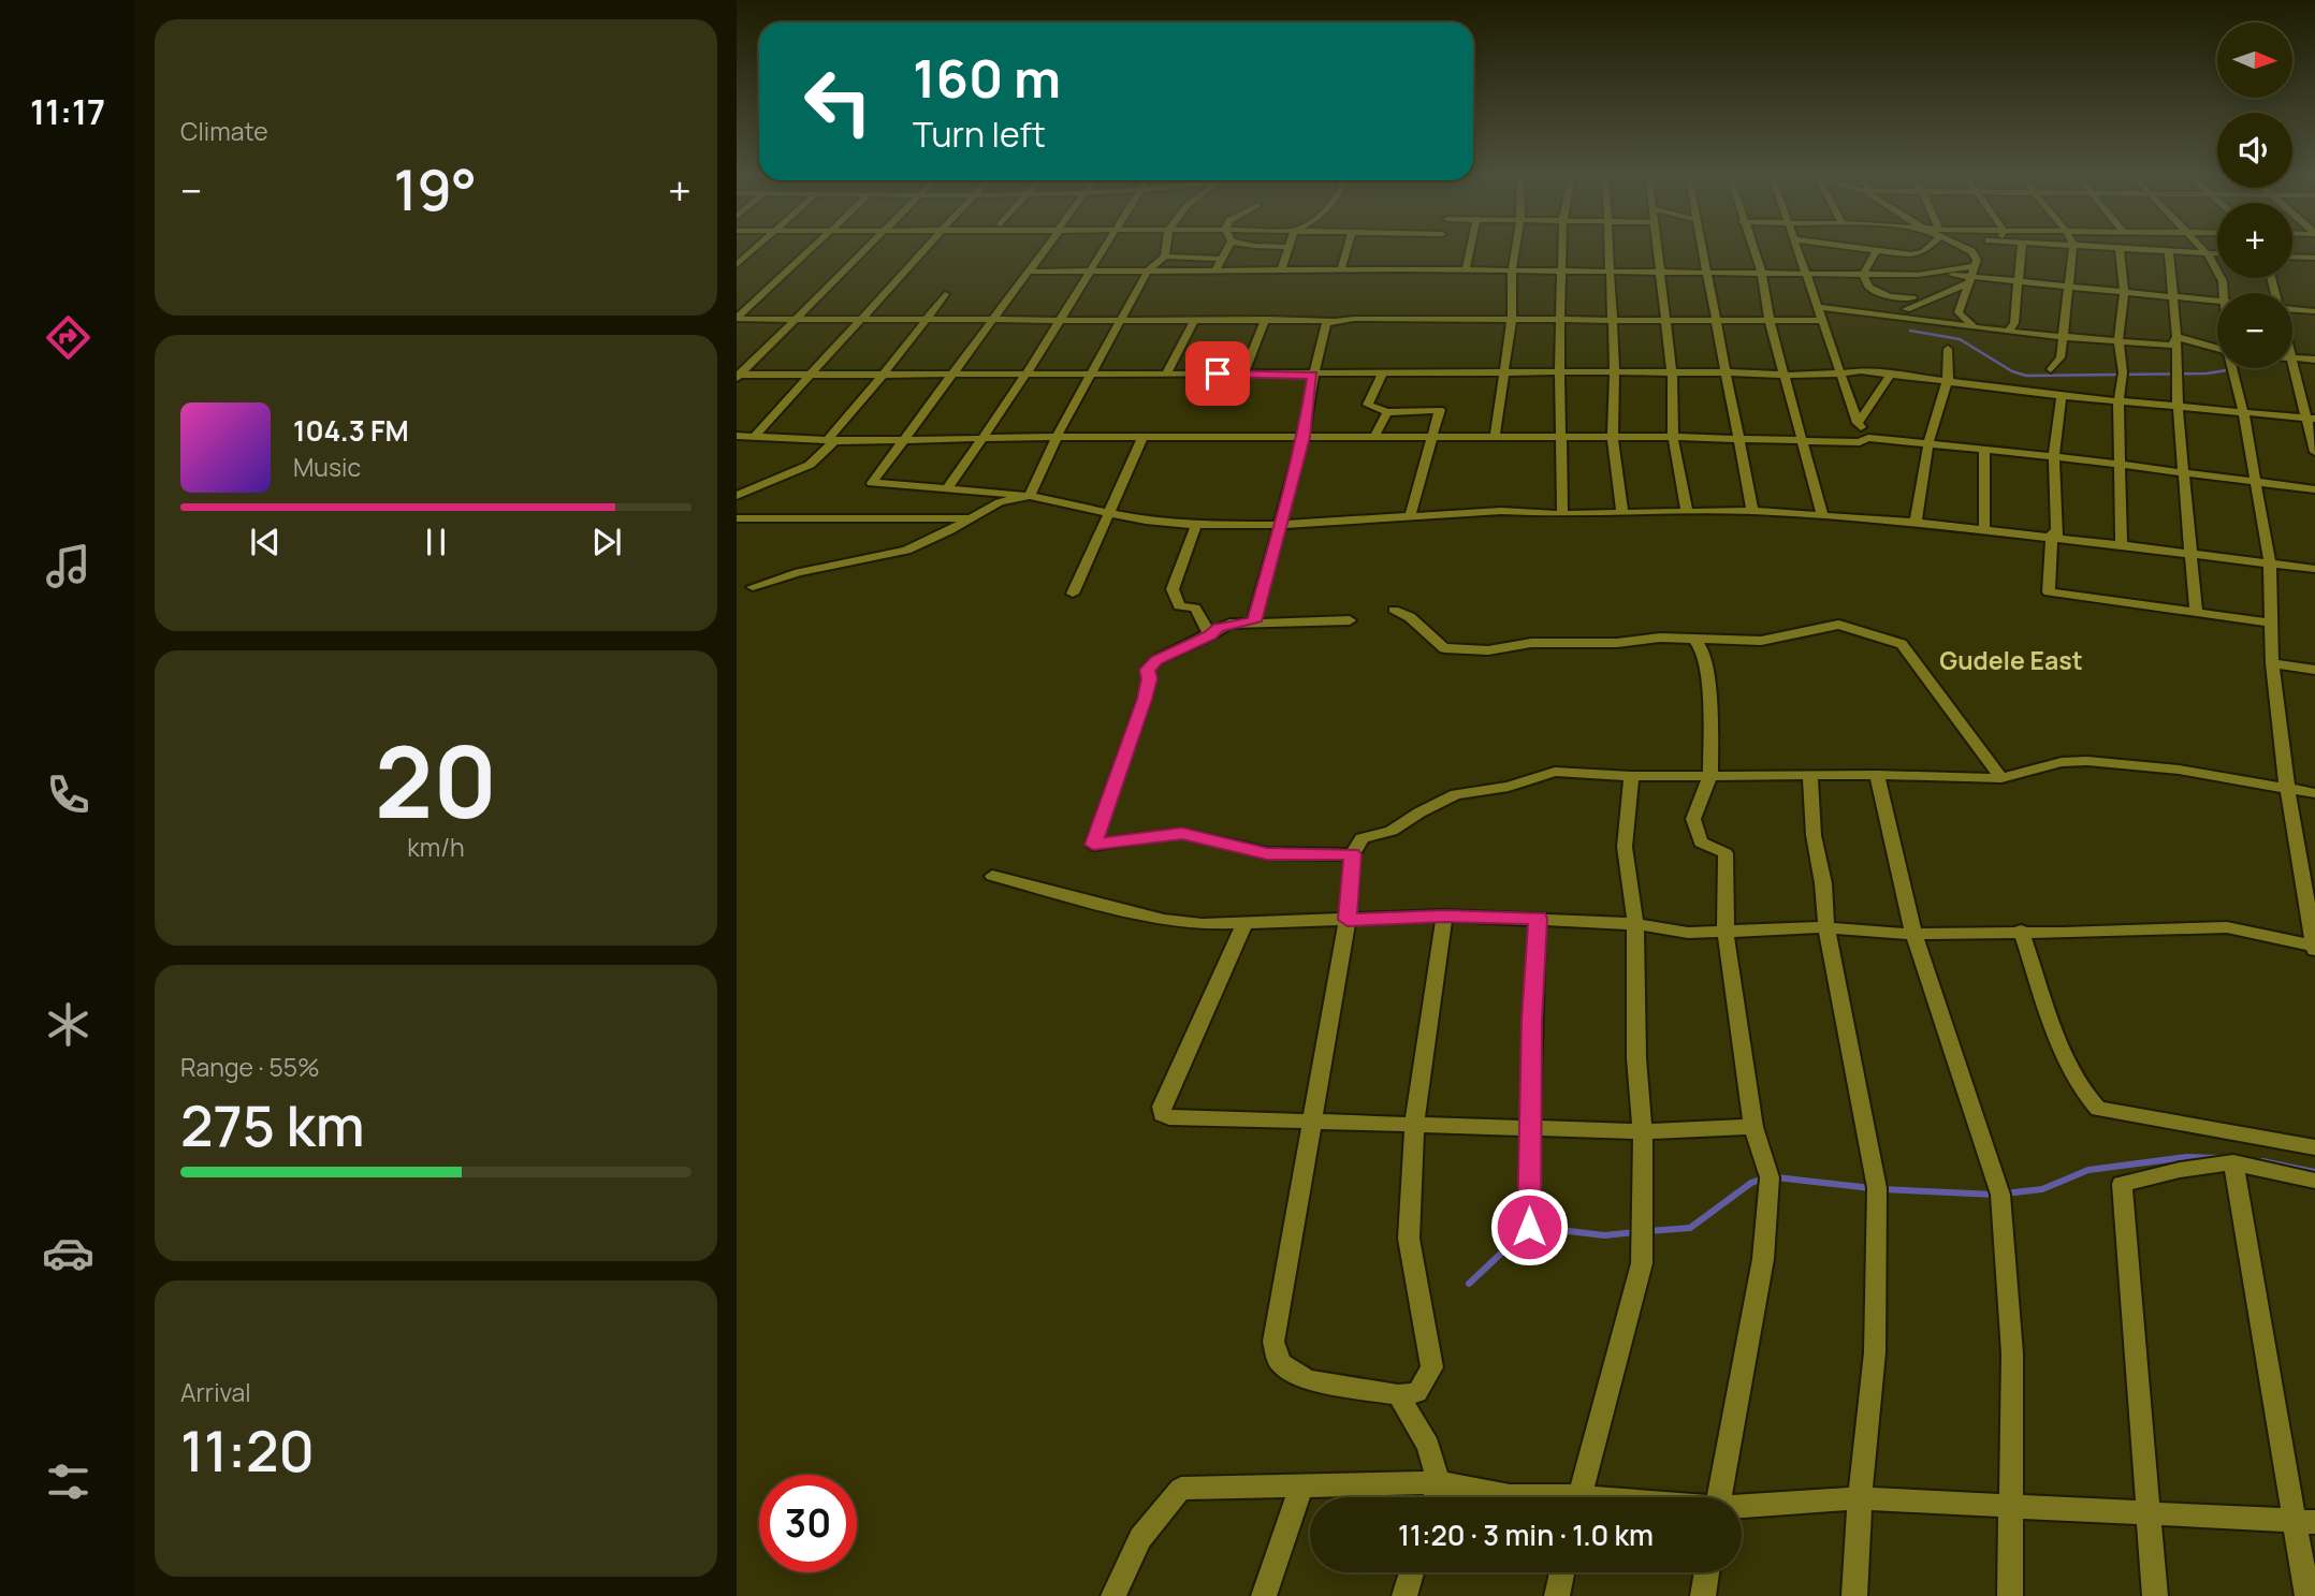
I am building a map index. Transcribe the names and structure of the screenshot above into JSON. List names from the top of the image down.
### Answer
{
  "districts": ["Gudele East"],
  "north": "right",
  "page": {
    "tabs": "11:17",
    "tile": [
      "Climate",
      ["20", "km/h"],
      ["Range · 55%", "275 km"],
      ["Arrival", "11:20"]
    ],
    "map_buttons": ["+", "−"],
    "turn": ["160 m", "Turn left"],
    "heat": ["−", "19°", "+"],
    "song": ["104.3 FM", "Music"],
    "limit": "30",
    "trip": "11:20 · 3 min · 1.0 km"
  }
}
